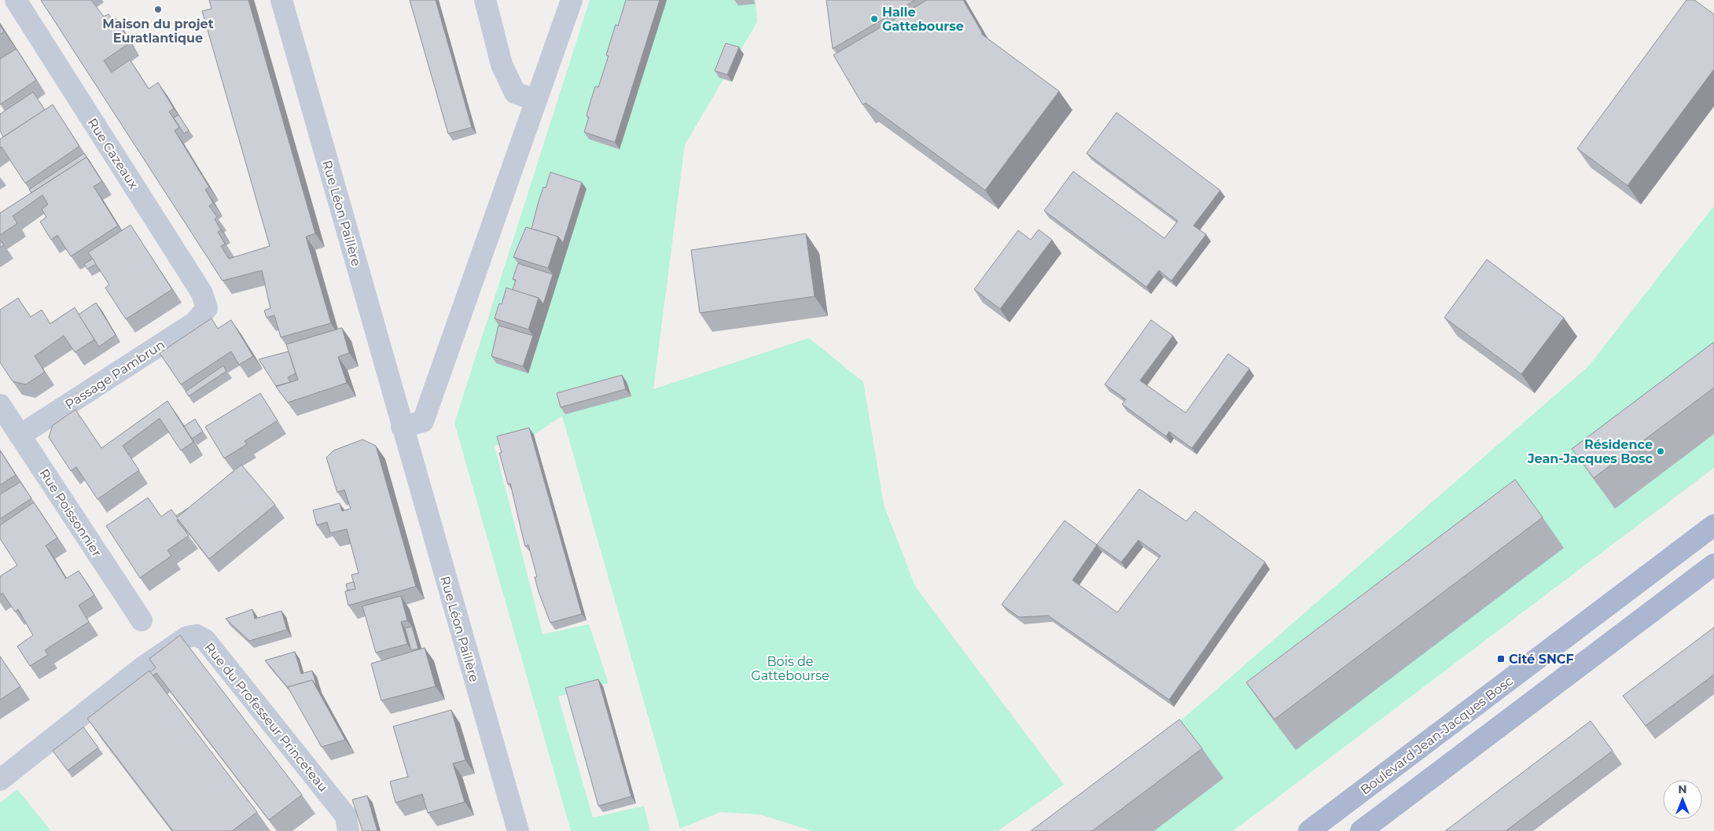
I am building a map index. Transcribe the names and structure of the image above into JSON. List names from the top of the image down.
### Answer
{
  "streets": {
    "main road": ["Boulevard Jean-Jacques Bosc"],
    "street": [
      "Rue Cazeaux",
      "Rue Léon Paillère",
      "Passage Pambrun",
      "Rue Poissonnier",
      "Rue du Professeur Princeteau"
    ]
  },
  "crossings": [
    ["Rue Cazeaux", "Passage Pambrun"],
    ["Passage Pambrun", "Rue Poissonnier"]
  ],
  "parks": ["Bois de Gattebourse"],
  "places": {
    "other": ["Maison du projet Euratlantique", "Halle Gattebourse", "Résidence Jean-Jacques Bosc"],
    "transit": ["Cité SNCF"]
  },
  "north": "top"
}
